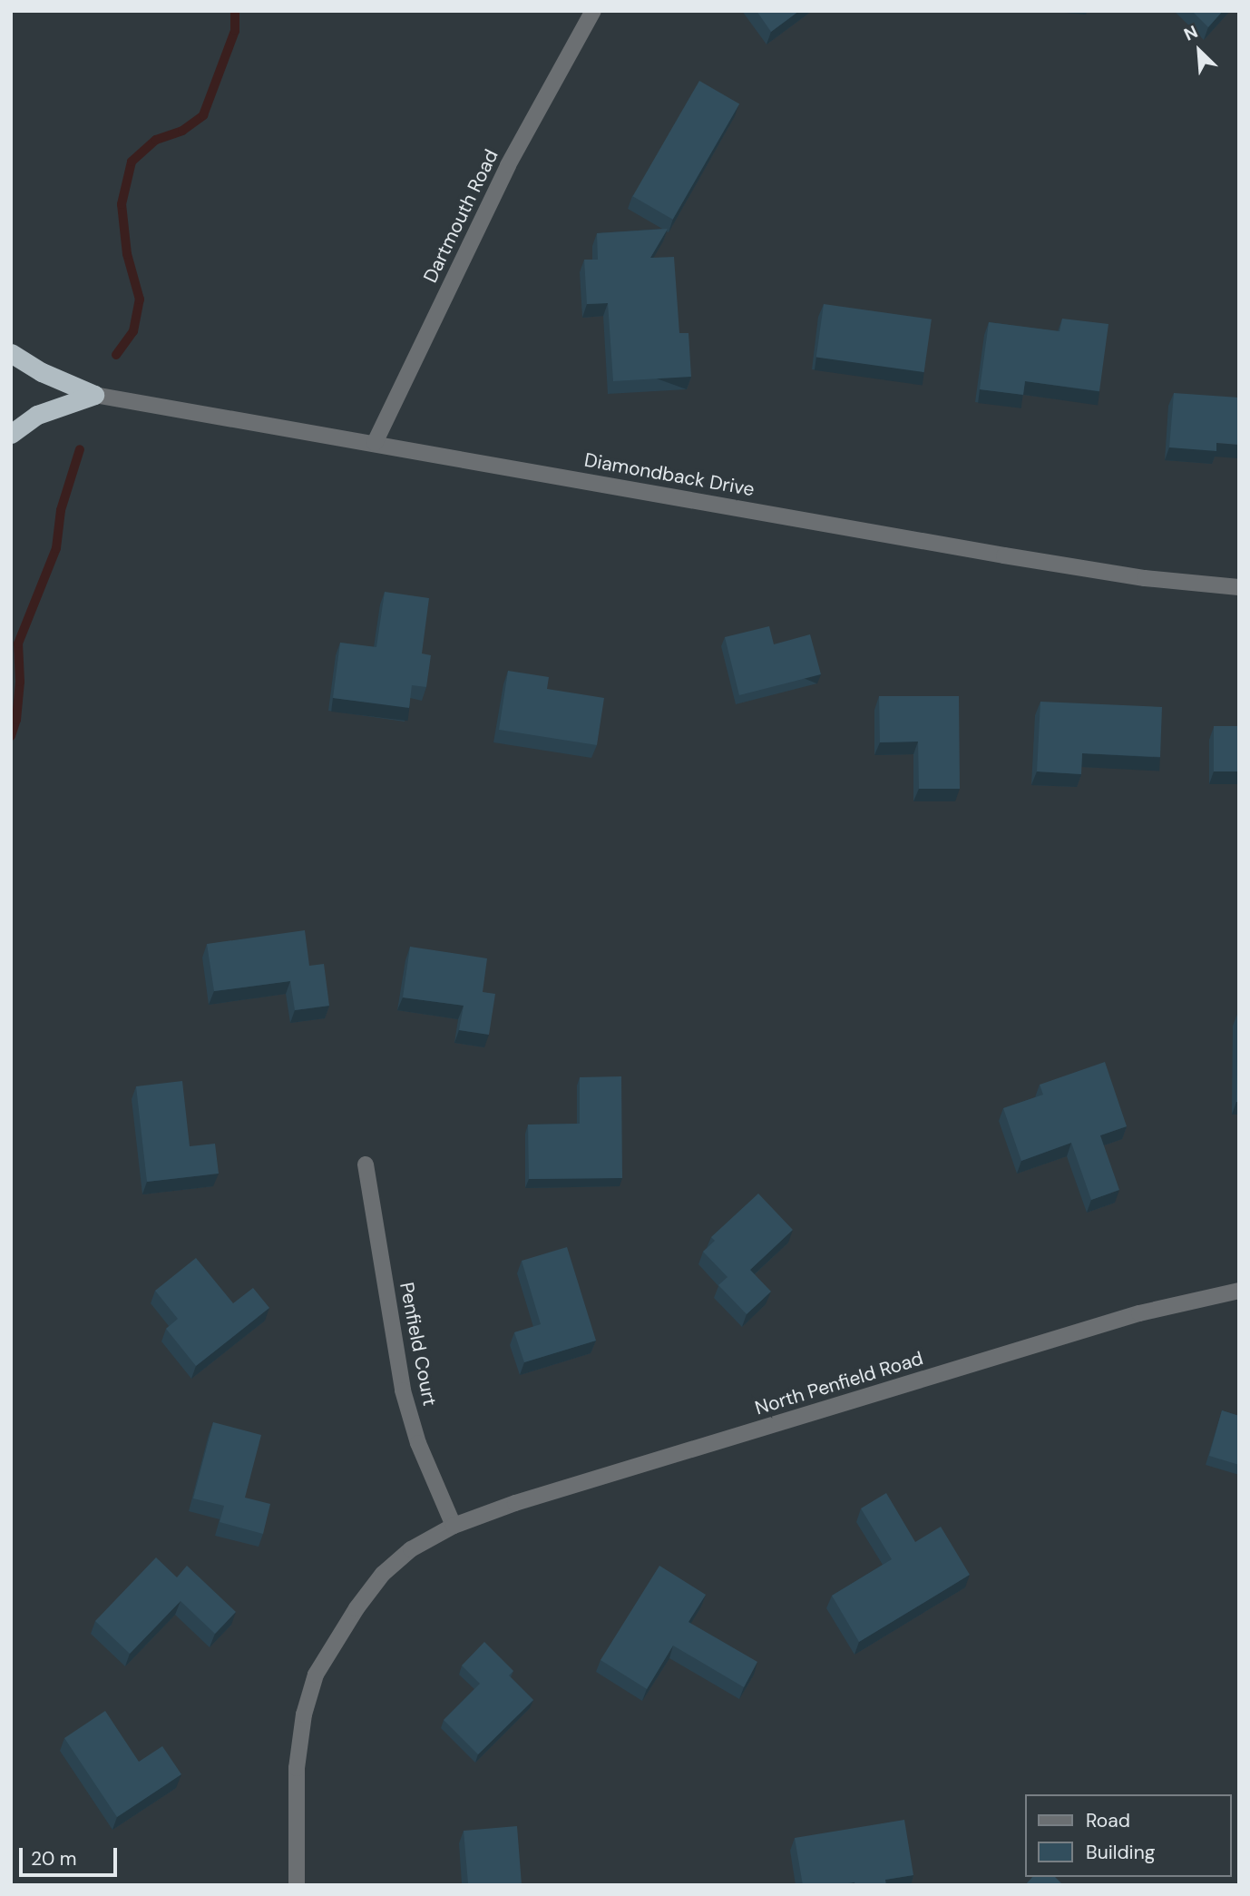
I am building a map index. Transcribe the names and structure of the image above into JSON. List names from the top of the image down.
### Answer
{
  "streets": {
    "street": [
      "Dartmouth Road",
      "Diamondback Drive",
      "Penfield Court",
      "North Penfield Road"
    ]
  },
  "crossings": [
    ["Dartmouth Road", "Diamondback Drive"],
    ["Penfield Court", "North Penfield Road"]
  ],
  "legend": ["Road", "Building"],
  "scale_bar": "20 m",
  "north": "top left"
}
